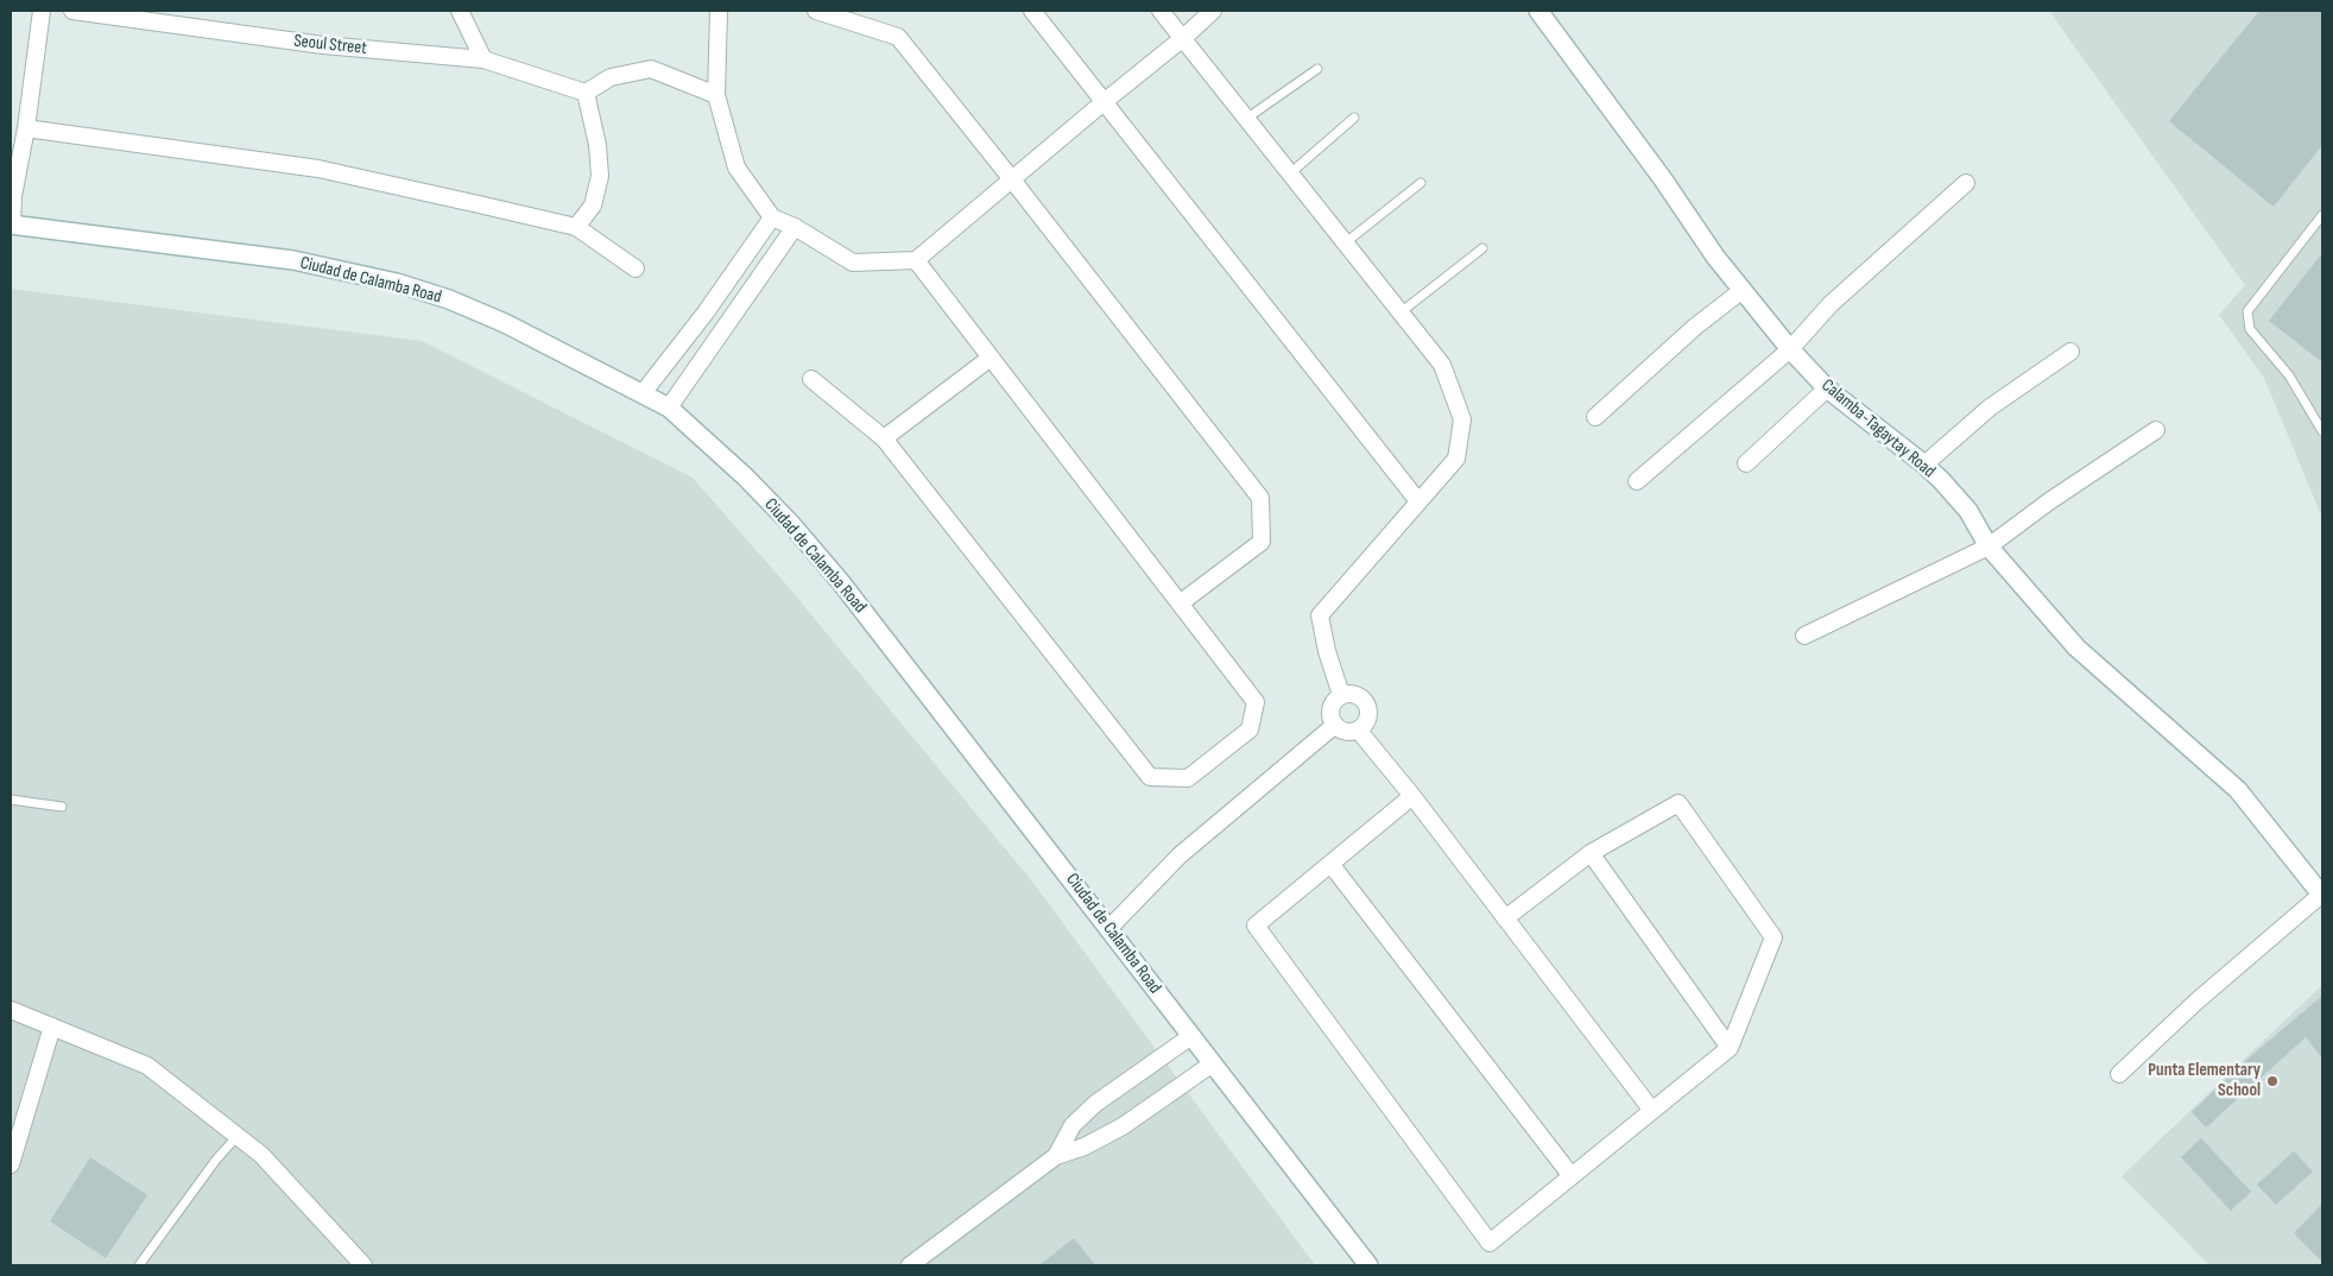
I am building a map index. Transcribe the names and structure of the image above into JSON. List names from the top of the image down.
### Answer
{
  "streets": {
    "main road": ["Ciudad de Calamba Road", "Calamba-Tagaytay Road"],
    "street": ["Seoul Street"]
  },
  "places": ["Punta Elementary School"]
}
